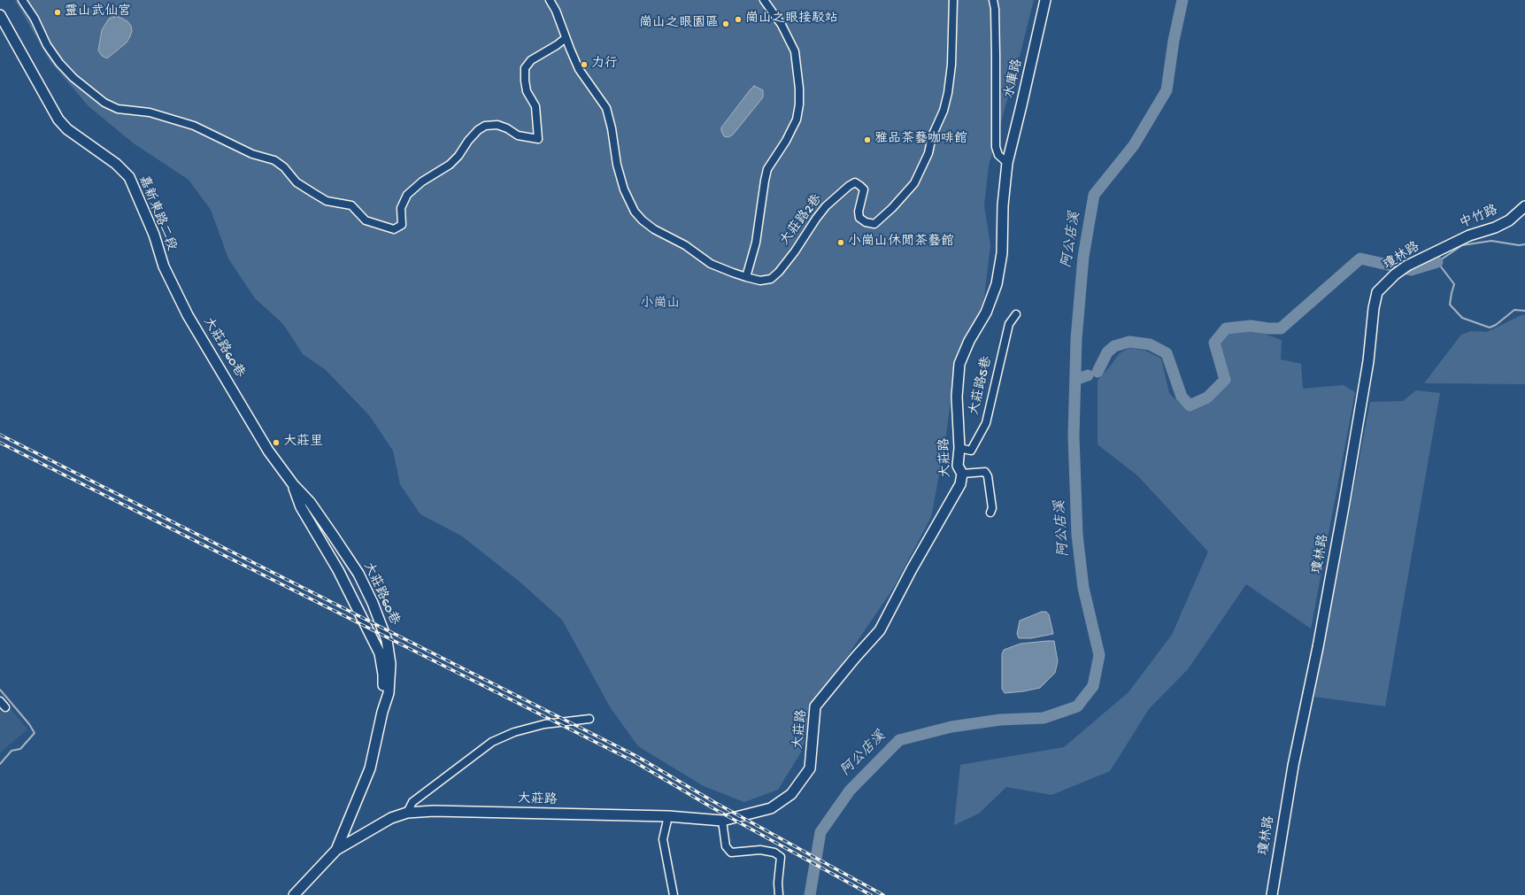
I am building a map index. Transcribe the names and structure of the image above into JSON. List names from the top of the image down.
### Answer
{
  "streets": {
    "street": [
      "水庫路",
      "嘉新東路二段",
      "中竹路",
      "大莊路2巷",
      "瓊林路",
      "大莊路60巷",
      "大莊路5巷",
      "大莊路"
    ]
  },
  "crossings": [
    ["水庫路", "大莊路"],
    ["嘉新東路二段", "大莊路60巷"],
    ["中竹路", "瓊林路"],
    ["大莊路60巷", "大莊路"],
    ["大莊路5巷", "大莊路"]
  ],
  "water": ["阿公店溪"],
  "parks": ["小崗山"],
  "places": [
    "靈山武仙宮",
    "崗山之眼接駁站",
    "崗山之眼園區",
    "力行",
    "雅品茶藝咖啡館",
    "小崗山休閒茶藝館",
    "大莊里"
  ]
}
